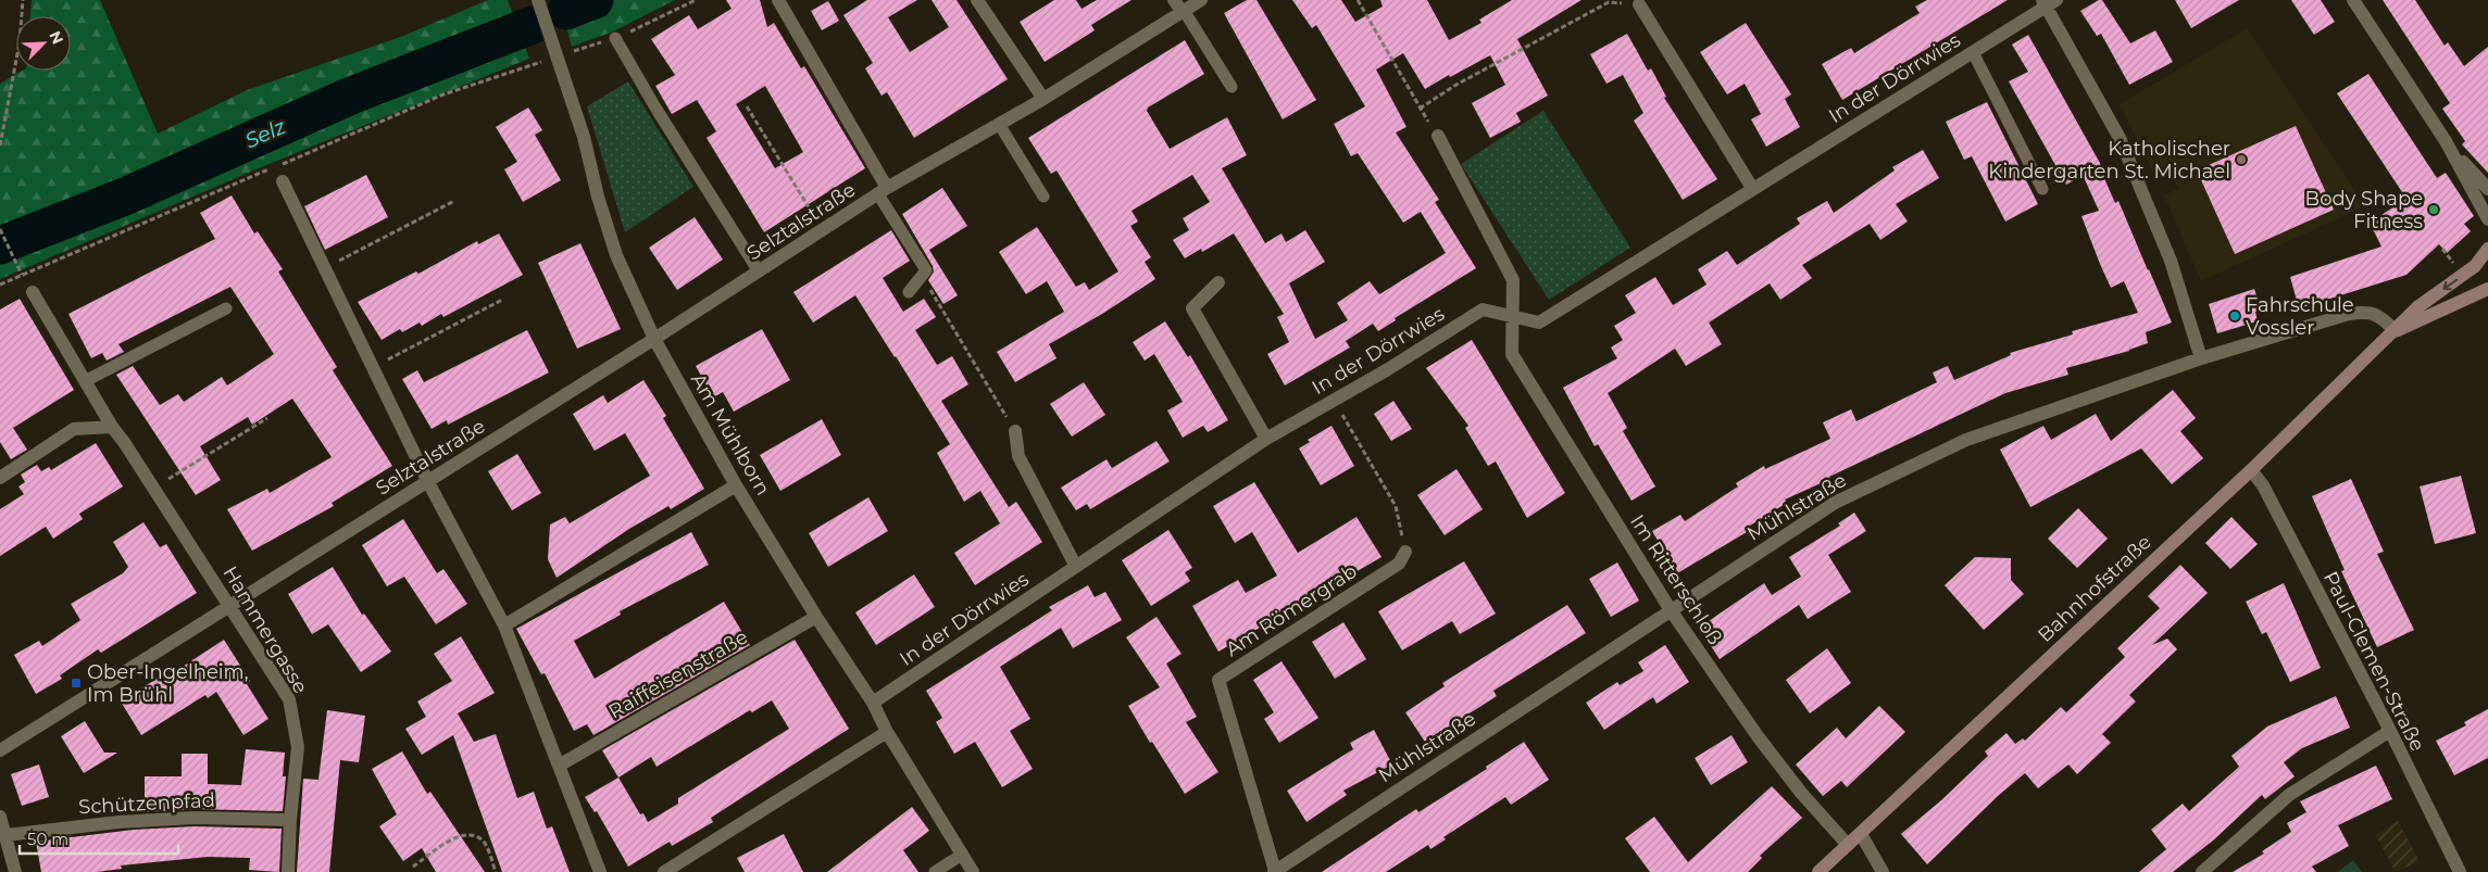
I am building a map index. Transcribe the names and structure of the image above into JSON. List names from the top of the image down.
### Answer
{
  "streets": {
    "street": [
      "In der Dörrwies",
      "Selztalstraße",
      "Am Mühlborn",
      "Mühlstraße",
      "Im Ritterschloß",
      "Bahnhofstraße",
      "Am Römergrab",
      "Hammergasse",
      "Paul-Clemen-Straße",
      "Raiffeisenstraße",
      "Schützenpfad"
    ]
  },
  "crossings": [
    ["In der Dörrwies", "Am Mühlborn"],
    ["In der Dörrwies", "Im Ritterschloß"],
    ["Selztalstraße", "Am Mühlborn"],
    ["Selztalstraße", "Hammergasse"],
    ["Am Mühlborn", "Raiffeisenstraße"],
    ["Mühlstraße", "Im Ritterschloß"],
    ["Mühlstraße", "Bahnhofstraße"],
    ["Mühlstraße", "Am Römergrab"],
    ["Im Ritterschloß", "Bahnhofstraße"],
    ["Bahnhofstraße", "Paul-Clemen-Straße"],
    ["Hammergasse", "Schützenpfad"]
  ],
  "water": ["Selz"],
  "places": {
    "other": ["Katholischer Kindergarten St. Michael", "Body Shape Fitness", "Fahrschule Vossler"],
    "transit": ["Ober-Ingelheim, Im Brühl"]
  },
  "scale_bar": "50 m",
  "north": "top right"
}
